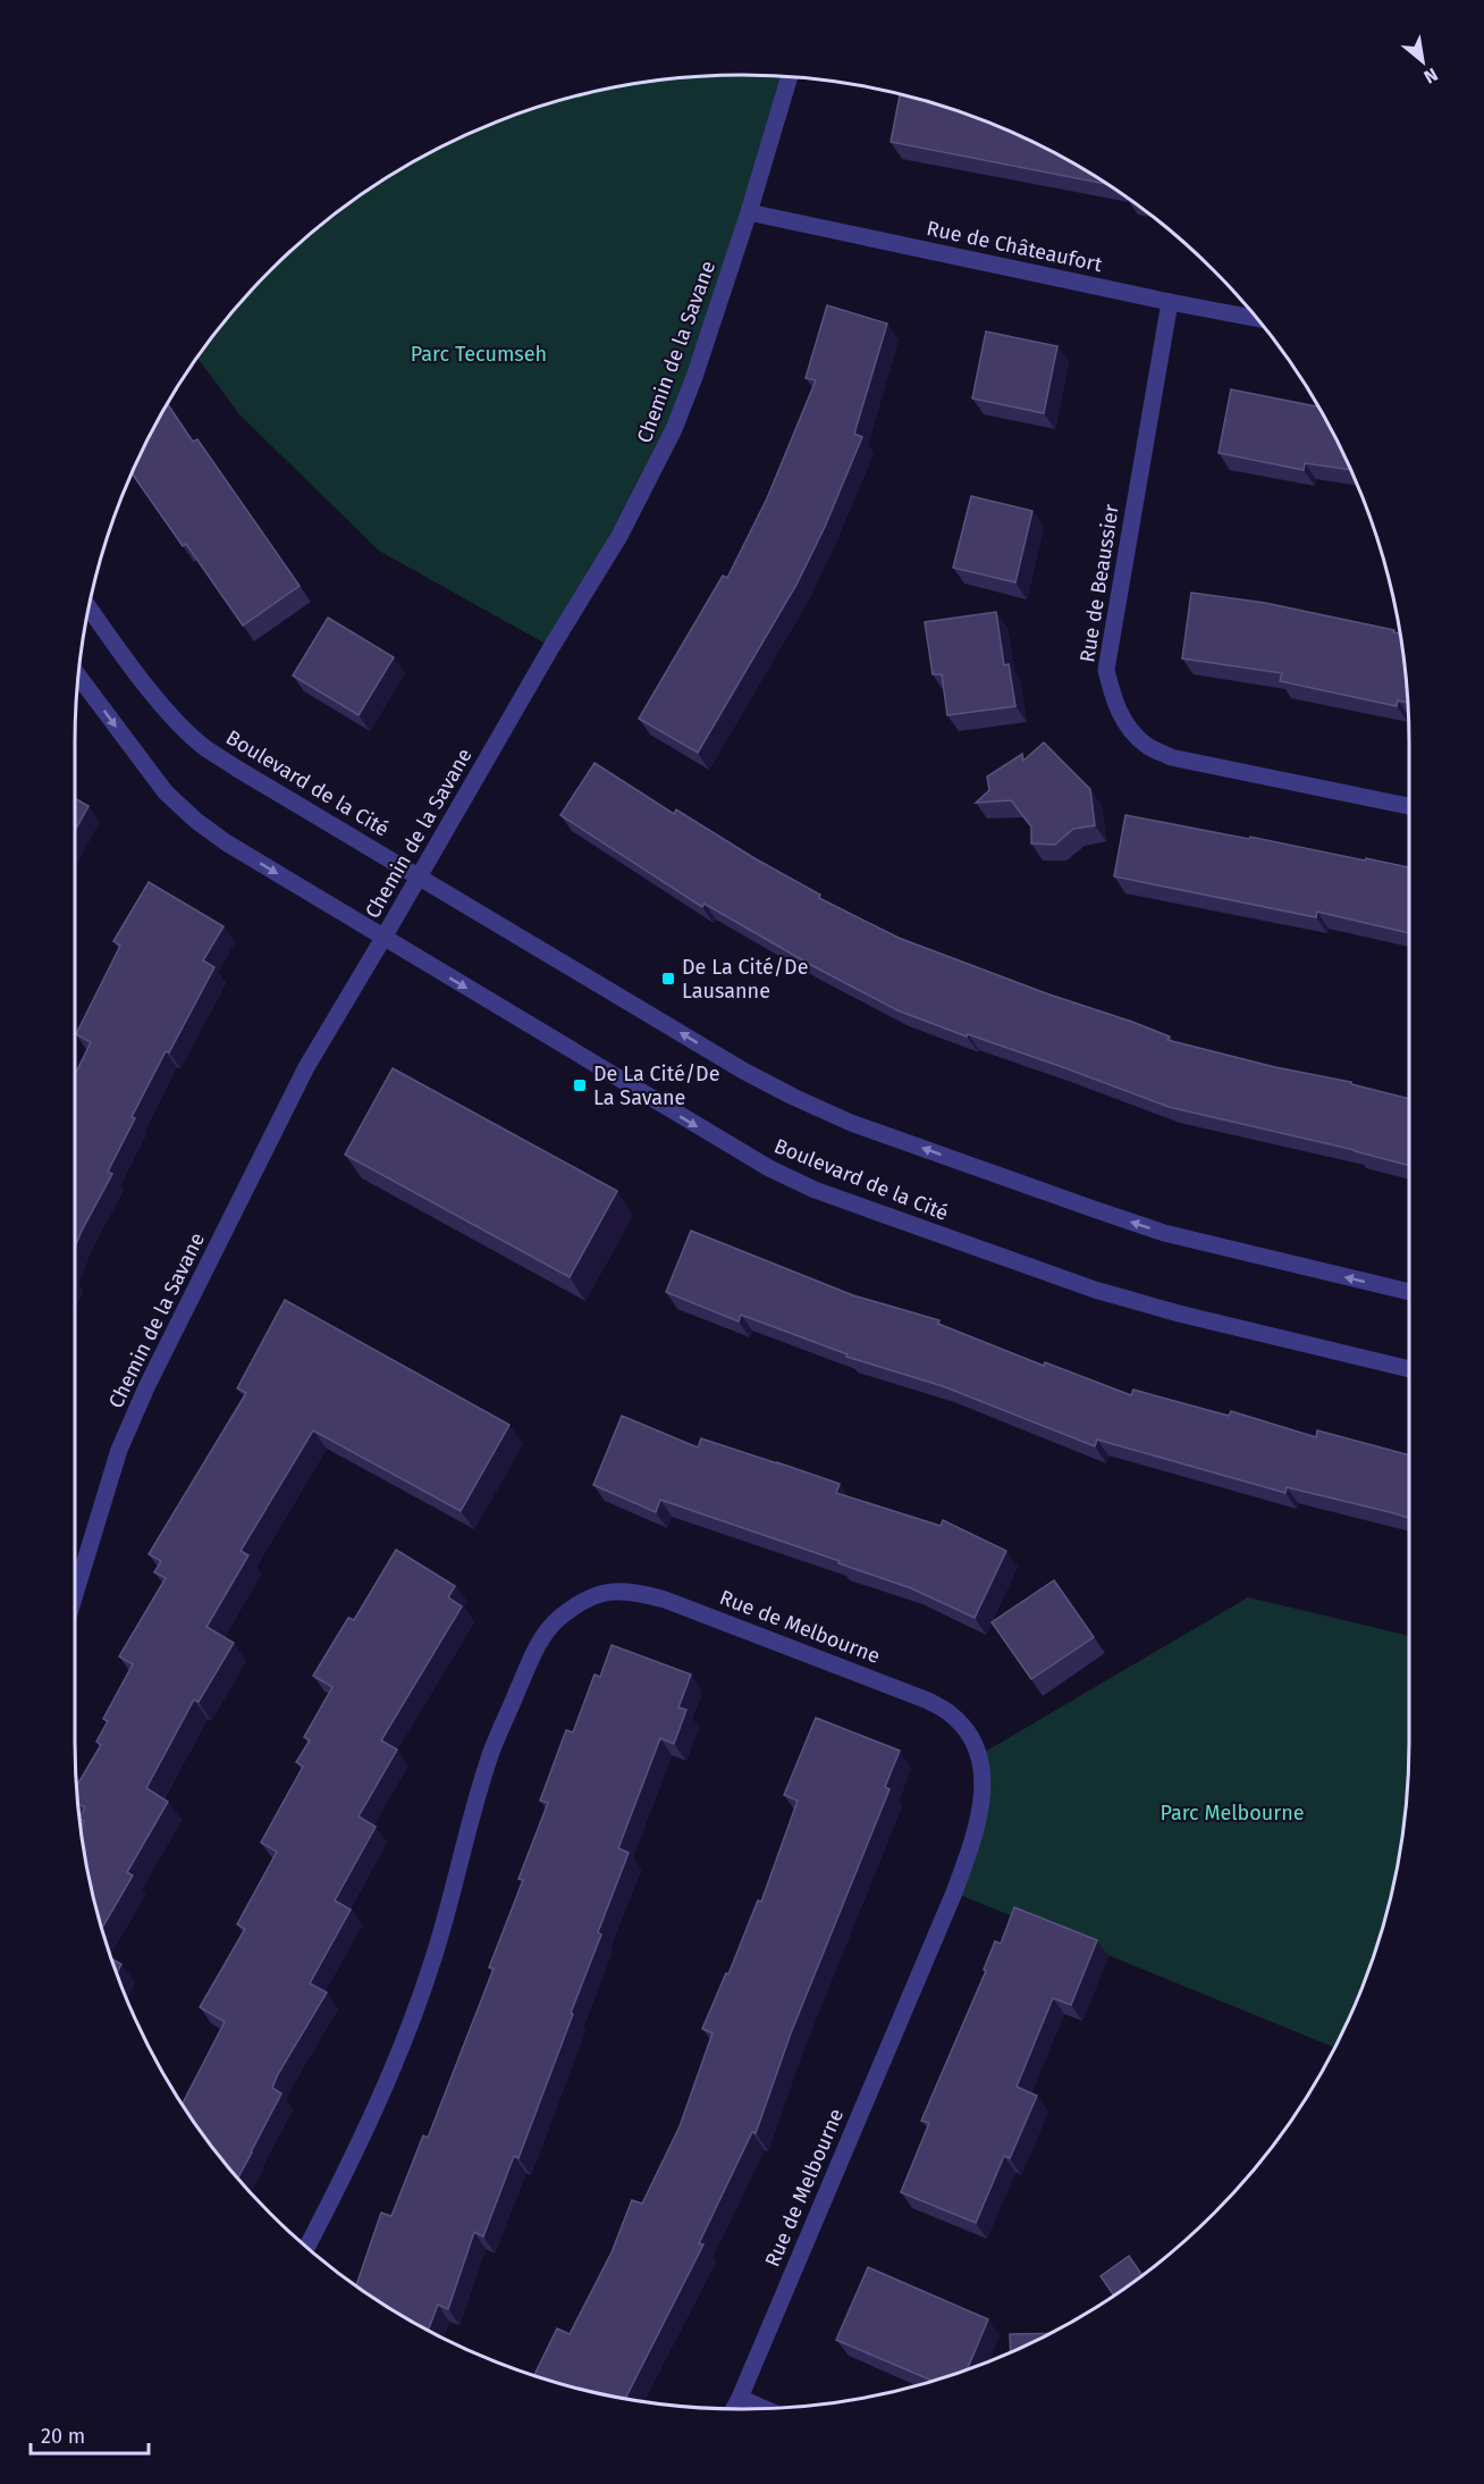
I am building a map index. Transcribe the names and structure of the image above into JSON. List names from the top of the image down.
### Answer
{
  "streets": {
    "street": [
      "Rue de Châteaufort",
      "Chemin de la Savane",
      "Rue de Beaussier",
      "Boulevard de la Cité",
      "Rue de Melbourne"
    ]
  },
  "crossings": [
    ["Rue de Châteaufort", "Chemin de la Savane"],
    ["Rue de Châteaufort", "Rue de Beaussier"],
    ["Chemin de la Savane", "Boulevard de la Cité"]
  ],
  "parks": ["Parc Tecumseh", "Parc Melbourne"],
  "places": {
    "transit": ["De La Cité/De Lausanne", "De La Cité/De La Savane"]
  },
  "scale_bar": "20 m",
  "north": "bottom right"
}
